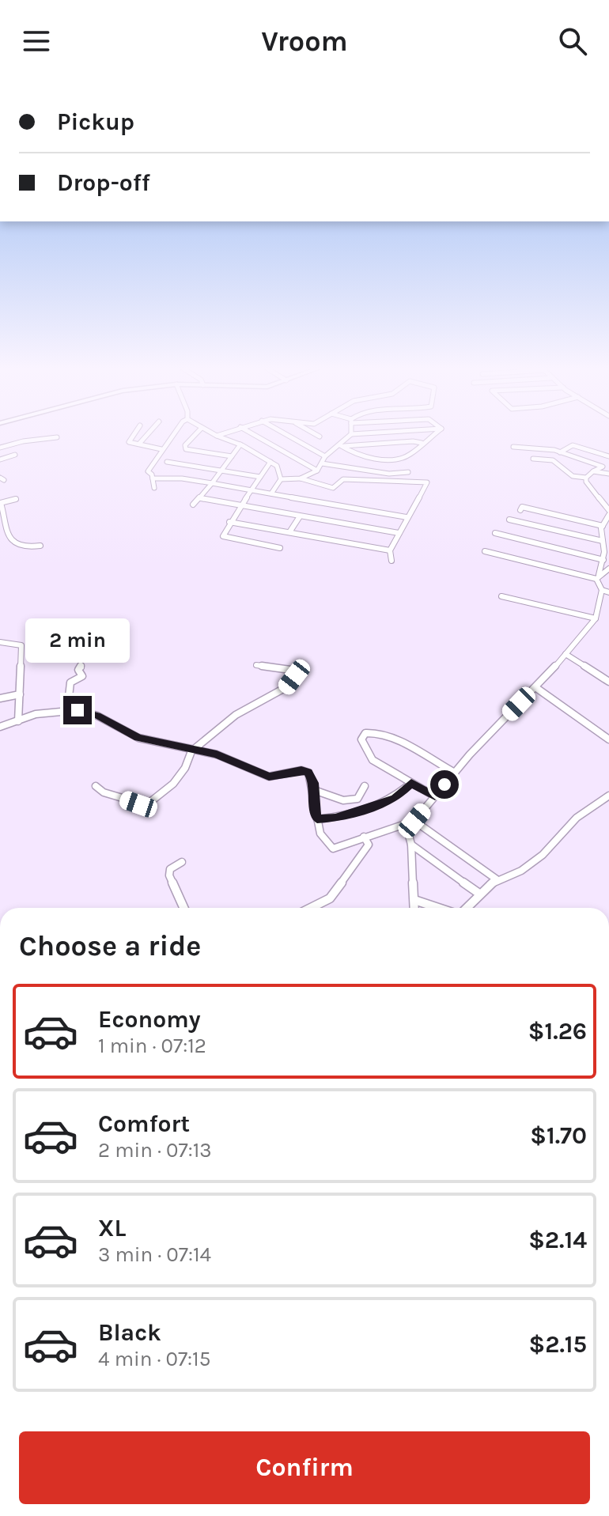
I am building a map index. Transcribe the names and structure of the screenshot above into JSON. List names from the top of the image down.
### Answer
{
  "page": {
    "header": "Vroom",
    "banner": ["Pickup", "Drop-off"],
    "bubble": "2 min",
    "heading": "Choose a ride",
    "list": [
      {
        "name": "Economy",
        "note": "1 min · 07:12",
        "value": "$1.26"
      },
      {
        "name": "Comfort",
        "note": "2 min · 07:13",
        "value": "$1.70"
      },
      {
        "name": "XL",
        "note": "3 min · 07:14",
        "value": "$2.14"
      },
      {
        "name": "Black",
        "note": "4 min · 07:15",
        "value": "$2.15"
      }
    ],
    "buttons": "Confirm"
  }
}
